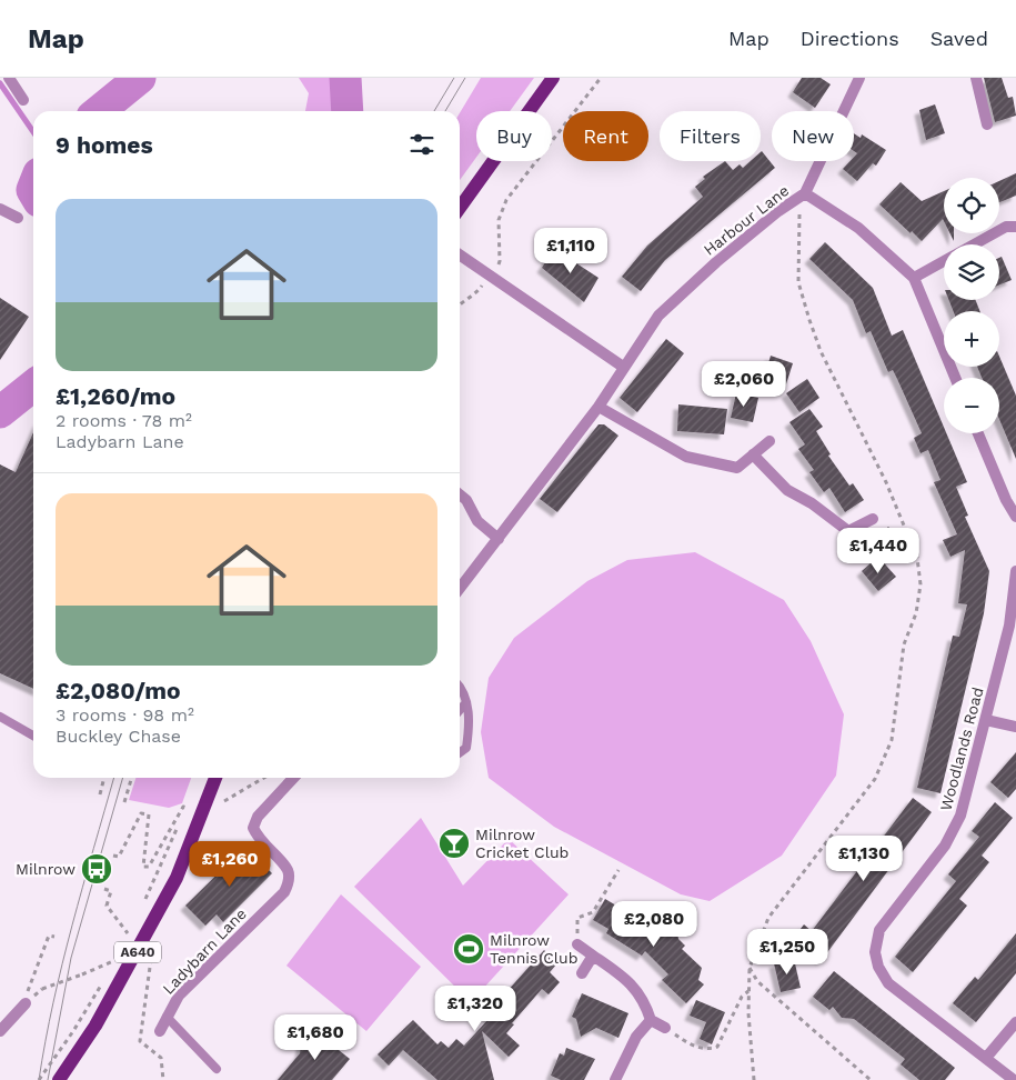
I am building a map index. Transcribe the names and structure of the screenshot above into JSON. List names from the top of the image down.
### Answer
{
  "streets": {
    "main road": ["A640"],
    "street": ["Harbour Lane", "Woodlands Road", "Ladybarn Lane"]
  },
  "places": {
    "bar": ["Milnrow Cricket Club"],
    "bus stop": ["Milnrow"],
    "sports": ["Milnrow Tennis Club"]
  },
  "page": {
    "header": "Map",
    "nav": ["Map", "Directions", "Saved"],
    "chip": [
      "Buy",
      "Rent",
      "Filters",
      "New"
    ],
    "heading": "9 homes",
    "map_buttons": ["+", "−"],
    "list": [
      {
        "name": "£1,260/mo",
        "note": "2 rooms · 78 m² · Ladybarn Lane"
      },
      {
        "name": "£2,080/mo",
        "note": "3 rooms · 98 m² · Buckley Chase"
      }
    ],
    "price": [
      "£1,110",
      "£2,060",
      "£1,440",
      "£1,130",
      "£1,260",
      "£2,080",
      "£1,250",
      "£1,320",
      "£1,680"
    ]
  }
}
